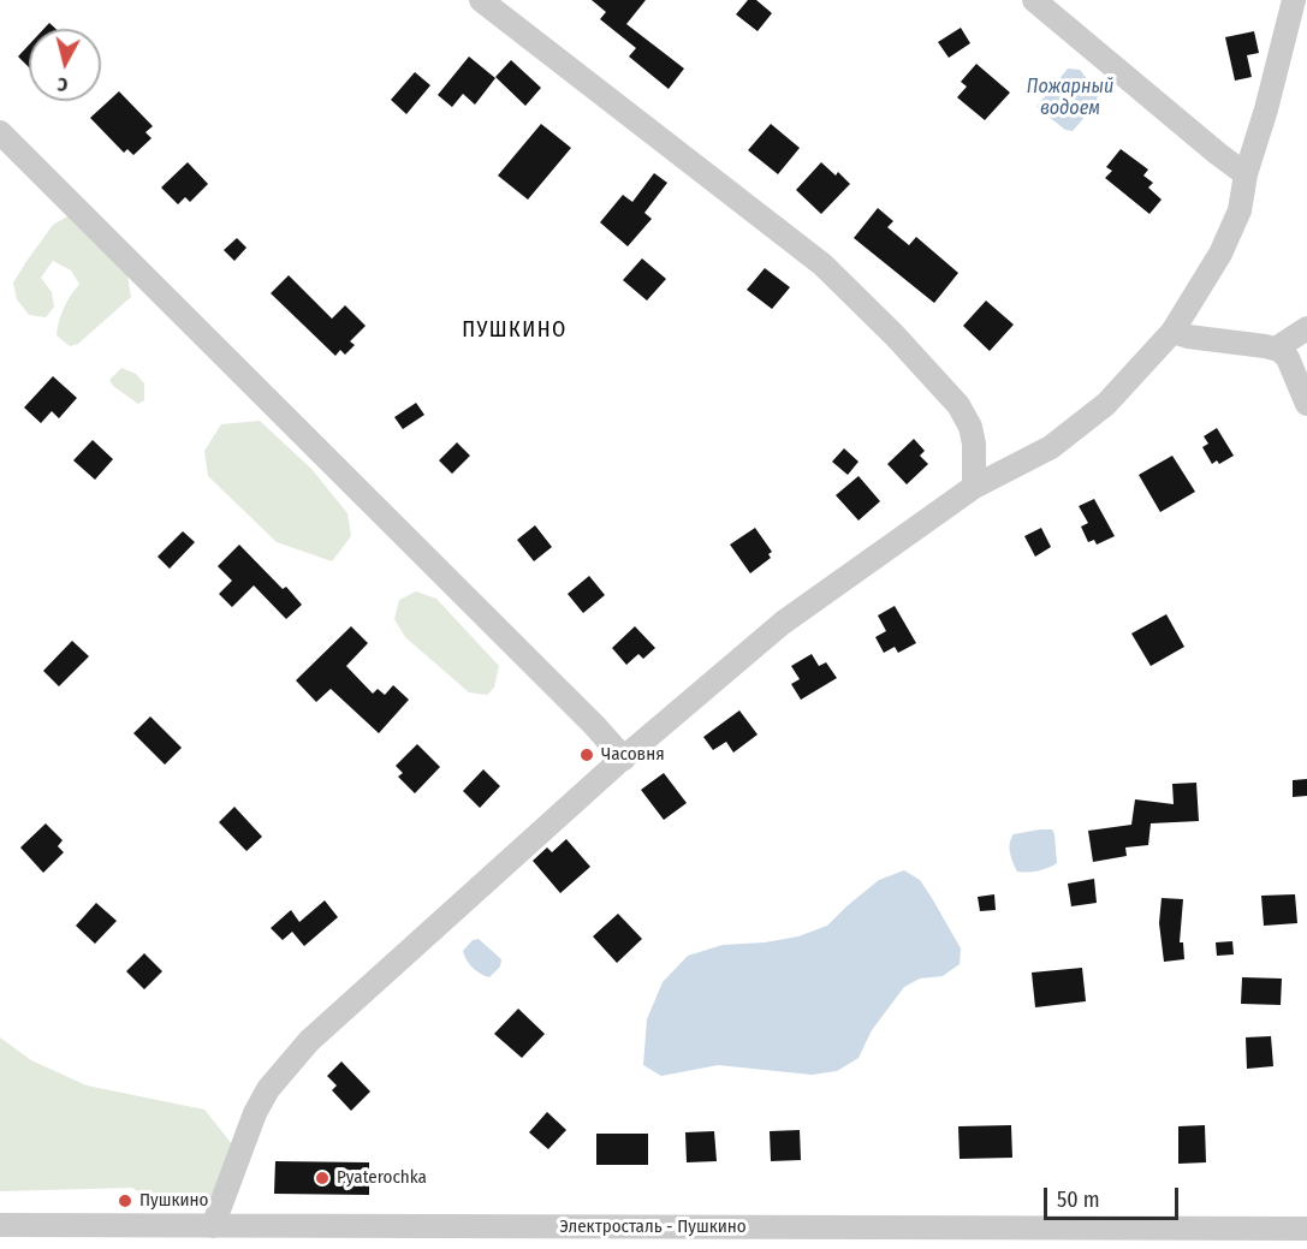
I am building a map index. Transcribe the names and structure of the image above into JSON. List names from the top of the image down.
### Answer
{
  "streets": {
    "street": ["Электросталь - Пушкино"]
  },
  "districts": ["ПУШКИНО"],
  "water": ["Пожарный водоем"],
  "places": ["Часовня", "Pyaterochka", "Пушкино"],
  "scale_bar": "50 m",
  "north": "bottom"
}
